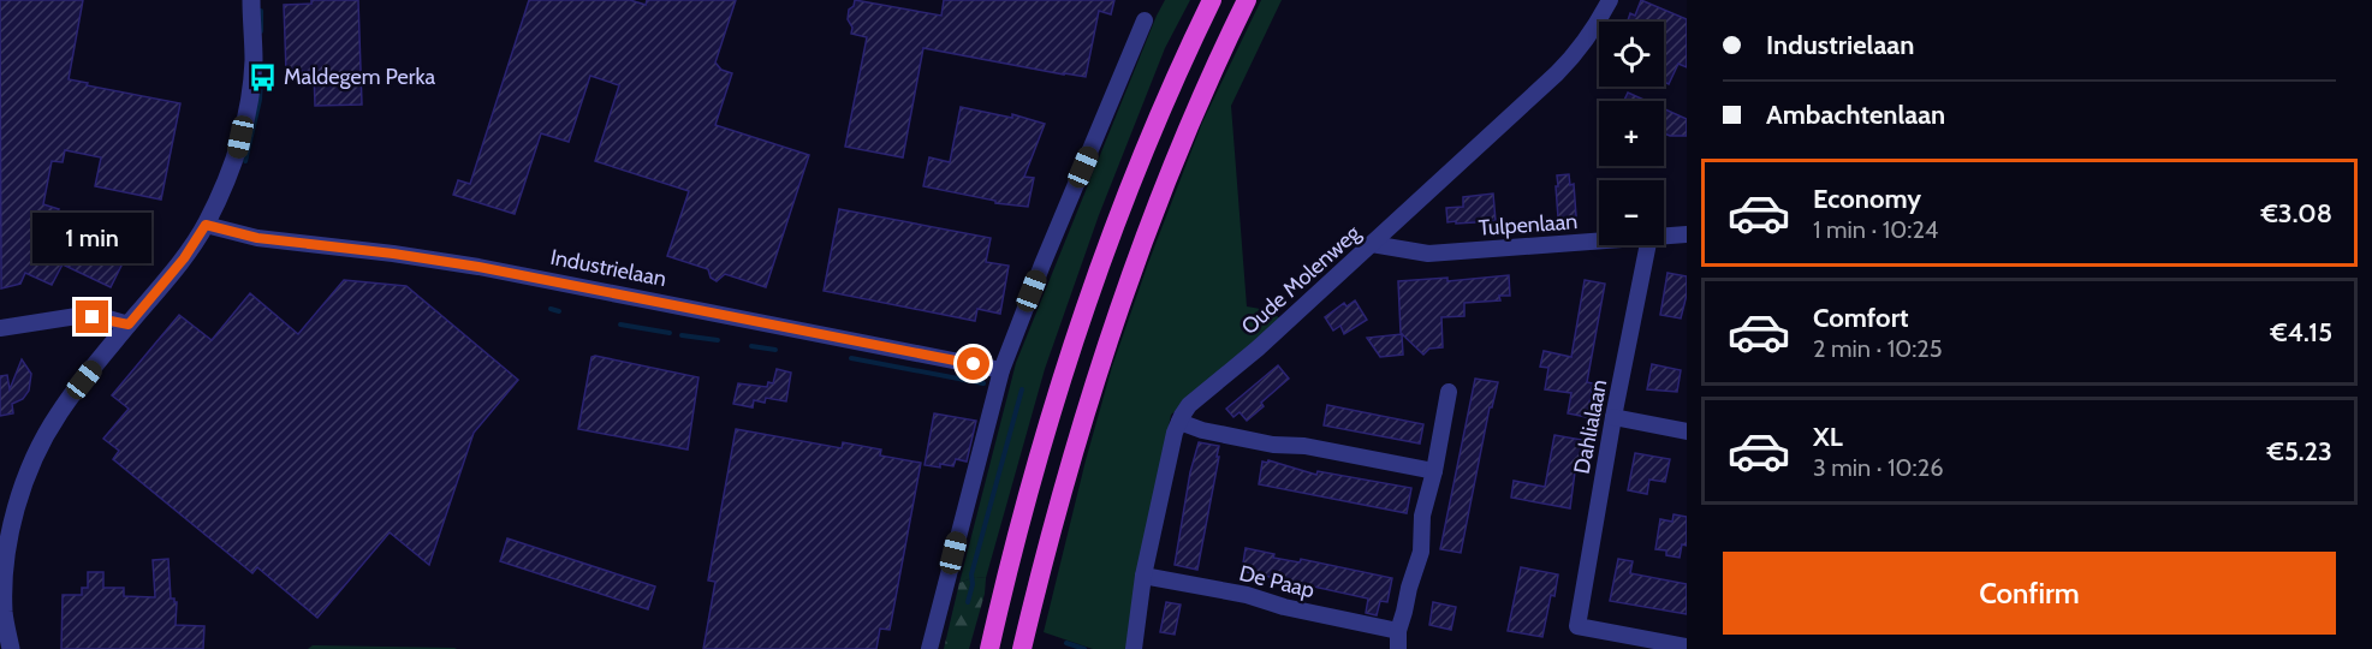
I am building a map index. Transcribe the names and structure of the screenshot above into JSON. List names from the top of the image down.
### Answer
{
  "streets": {
    "street": [
      "Tulpenlaan",
      "Industrielaan",
      "Oude Molenweg",
      "Dahlialaan",
      "De Paap"
    ]
  },
  "crossings": [
    ["Tulpenlaan", "Oude Molenweg"],
    ["Oude Molenweg", "De Paap"]
  ],
  "places": {
    "bus stop": ["Maldegem Perka"]
  },
  "page": {
    "banner": ["Industrielaan", "Ambachtenlaan"],
    "map_buttons": ["+", "−"],
    "list": [
      {
        "name": "Economy",
        "note": "1 min · 10:24",
        "value": "€3.08"
      },
      {
        "name": "Comfort",
        "note": "2 min · 10:25",
        "value": "€4.15"
      },
      {
        "name": "XL",
        "note": "3 min · 10:26",
        "value": "€5.23"
      }
    ],
    "bubble": "1 min",
    "buttons": "Confirm"
  }
}
